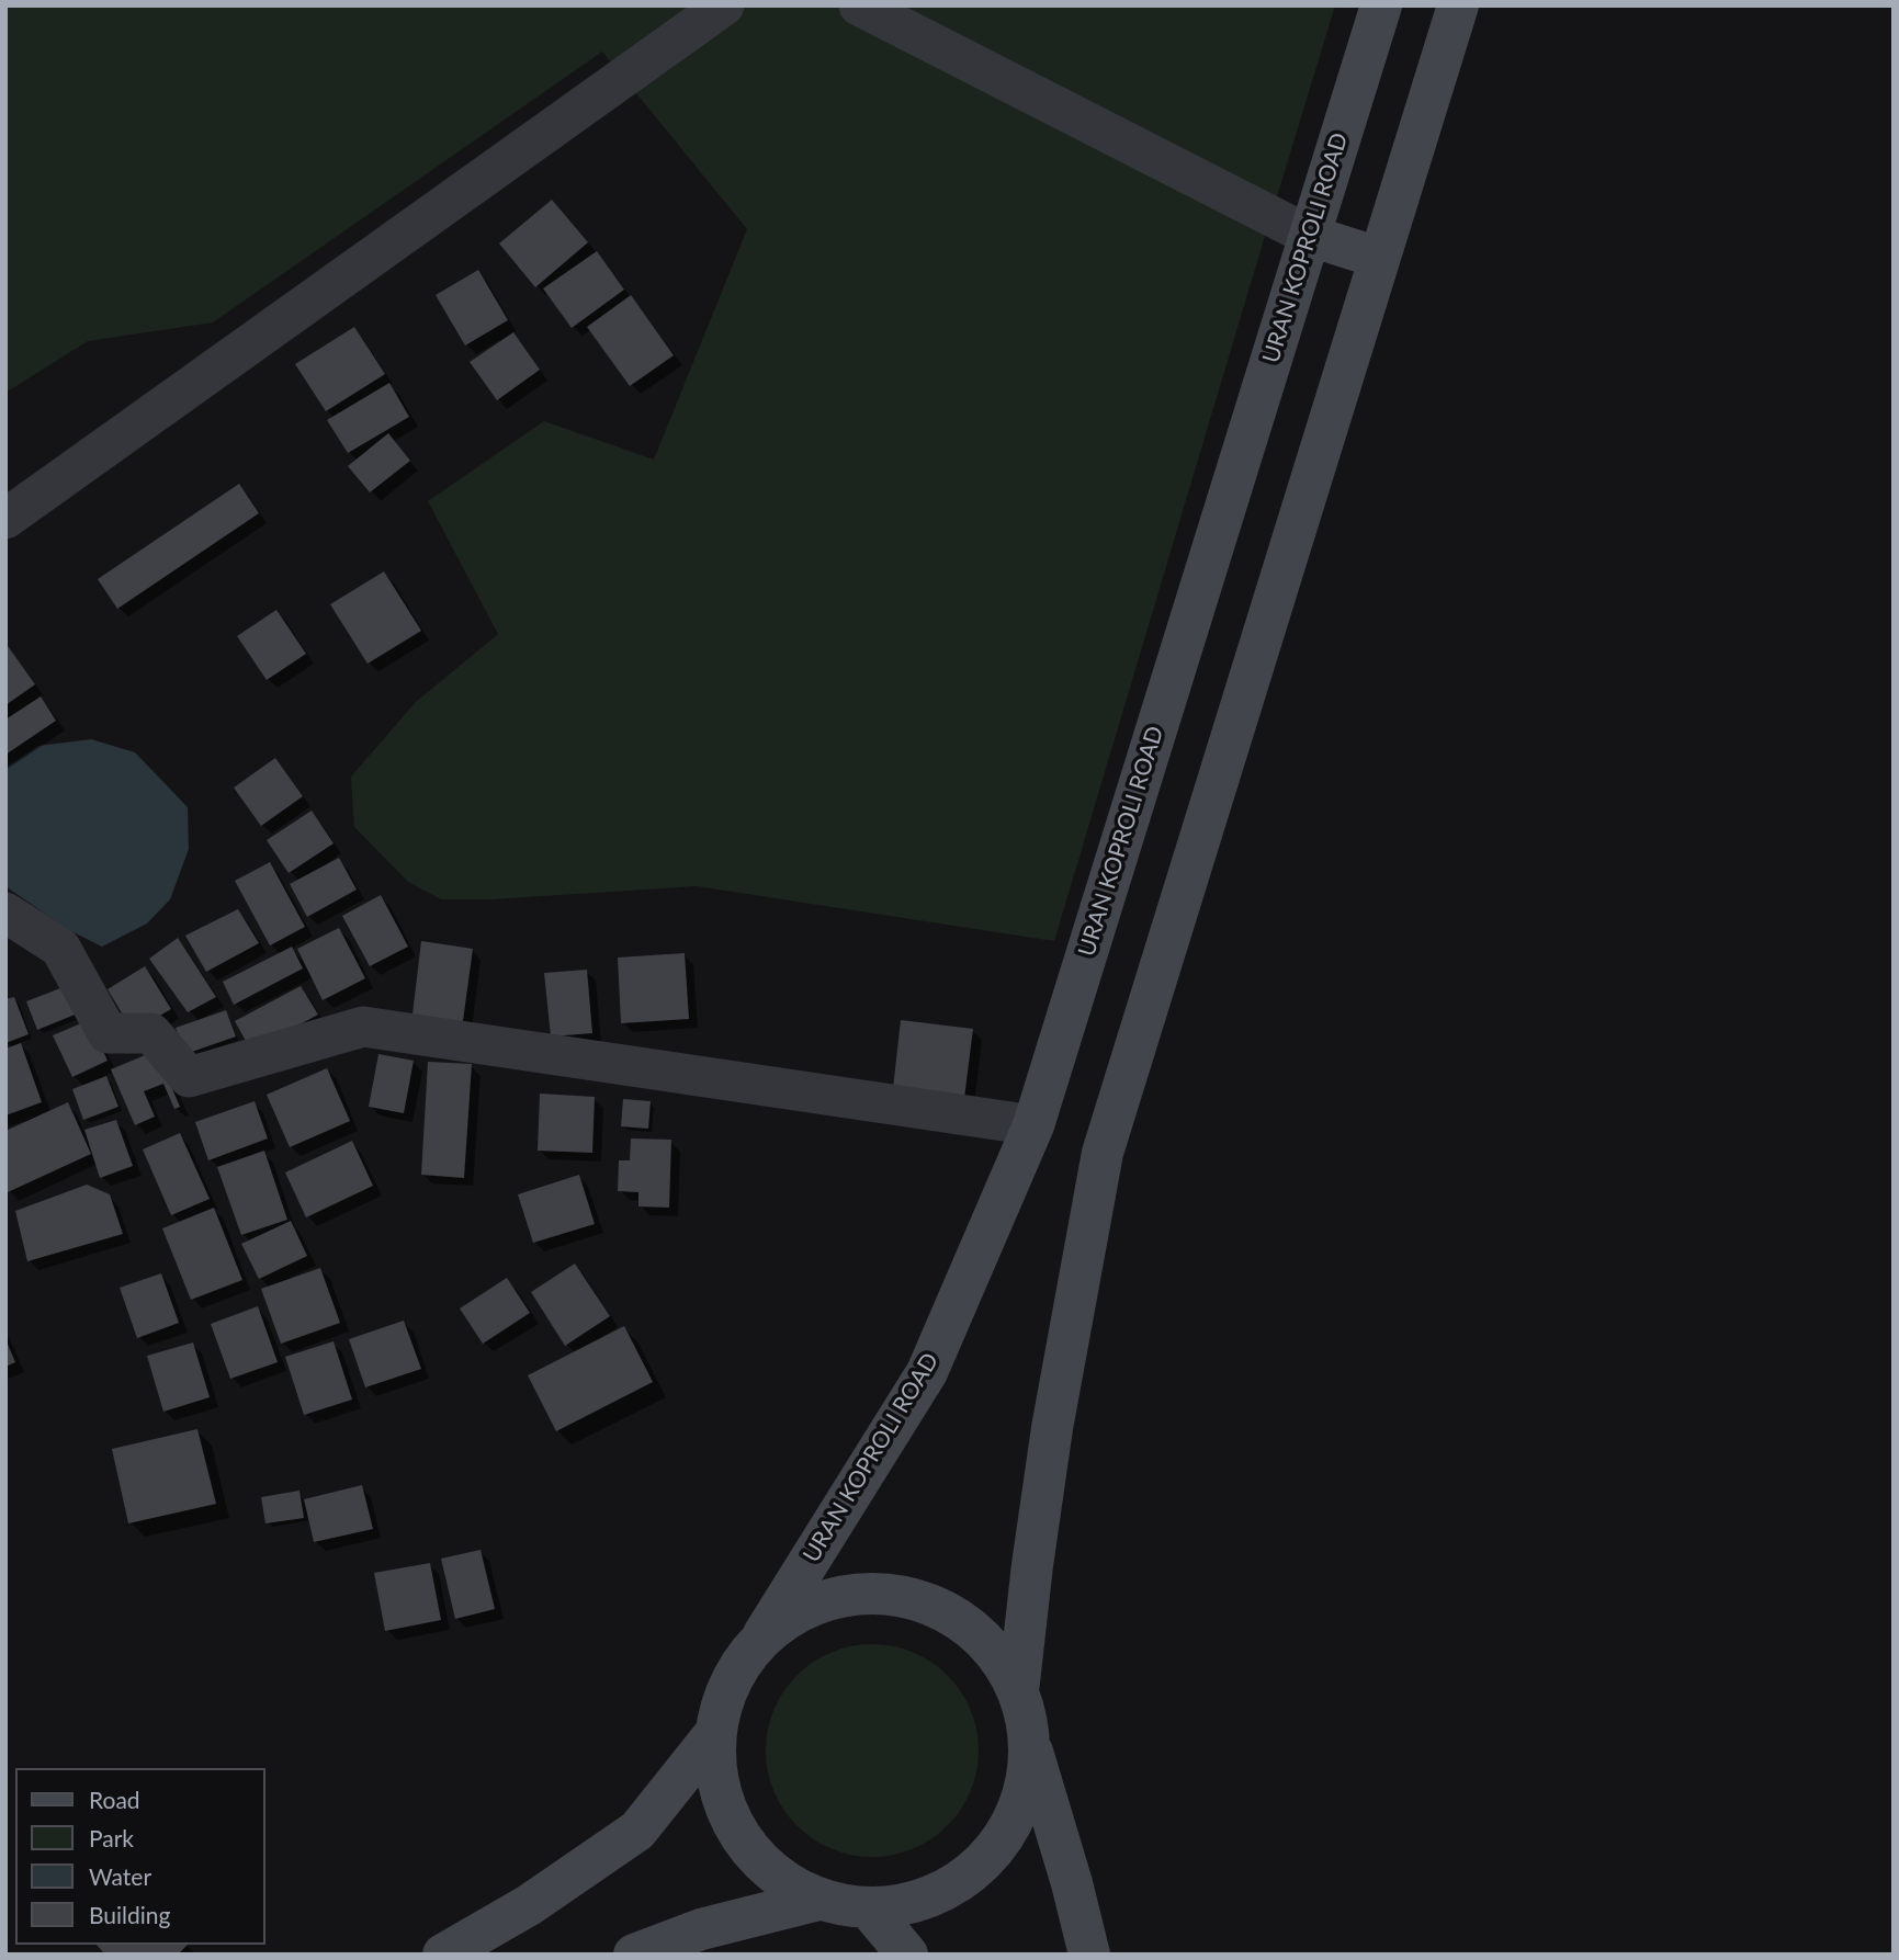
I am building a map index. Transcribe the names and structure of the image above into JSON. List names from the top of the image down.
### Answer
{
  "streets": {
    "main road": ["URAN KOPROLI ROAD"]
  },
  "legend": [
    "Road",
    "Park",
    "Water",
    "Building"
  ]
}
